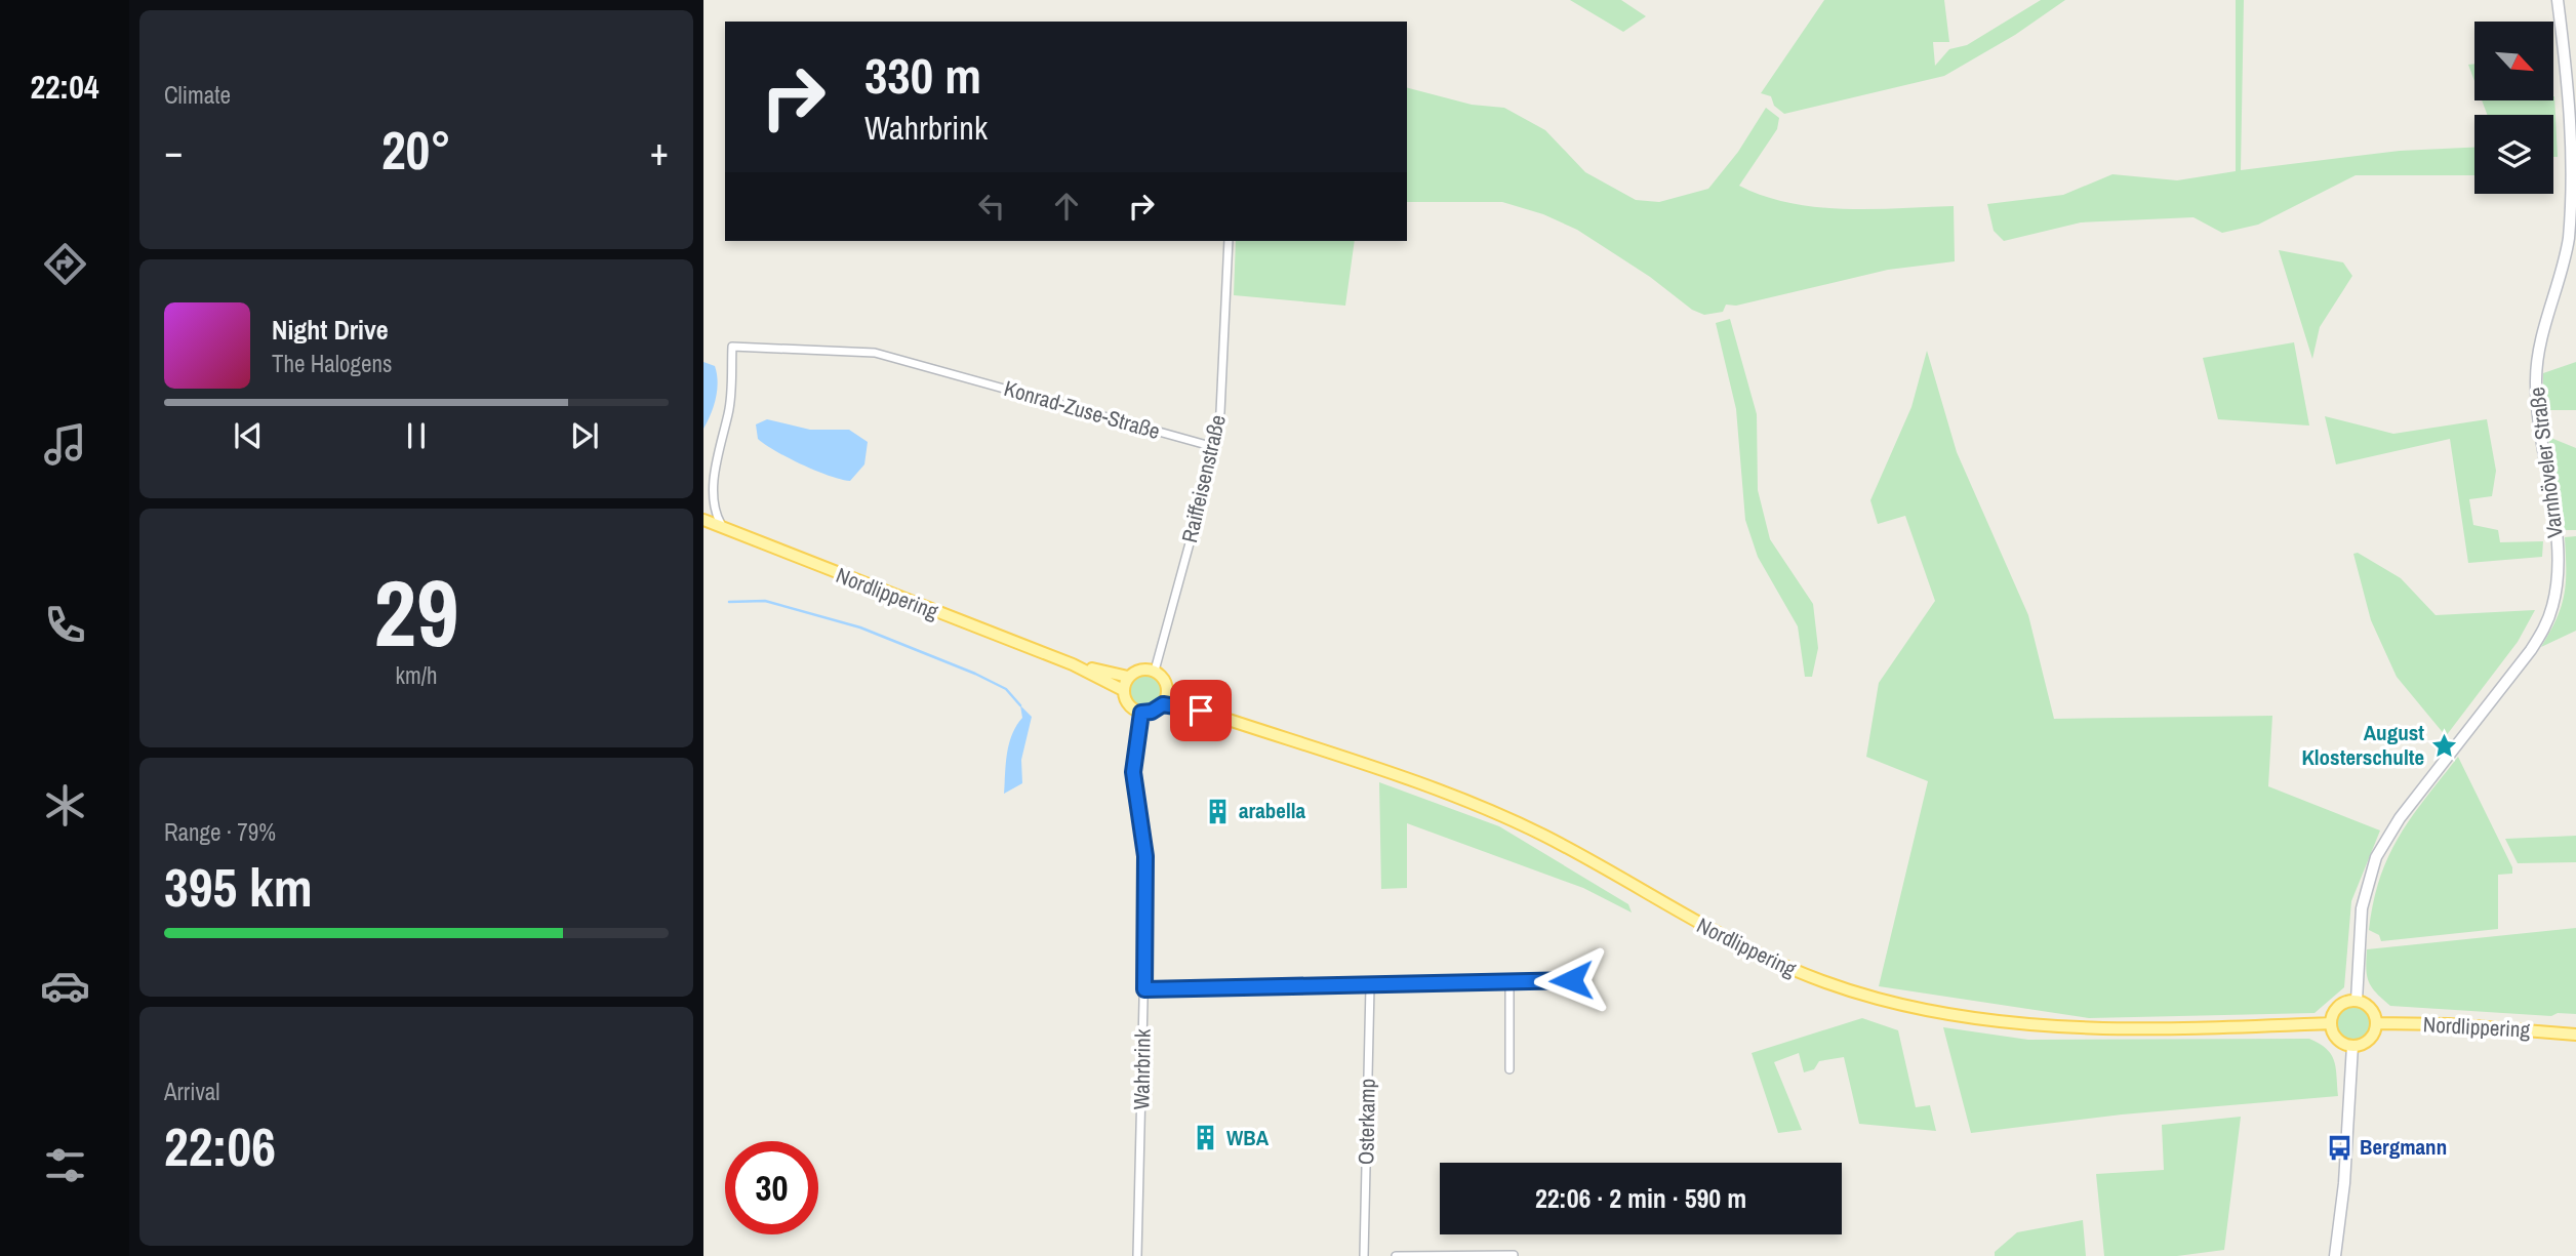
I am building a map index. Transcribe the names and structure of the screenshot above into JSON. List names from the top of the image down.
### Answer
{
  "streets": {
    "main road": ["Nordlippering"],
    "street": [
      "Konrad-Zuse-Straße",
      "Varnhöveler Straße",
      "Raiffeisenstraße",
      "Wahrbrink",
      "Osterkamp"
    ]
  },
  "crossings": [
    ["Konrad-Zuse-Straße", "Raiffeisenstraße"],
    ["Varnhöveler Straße", "Nordlippering"],
    ["Raiffeisenstraße", "Nordlippering"],
    ["Raiffeisenstraße", "Wahrbrink"],
    ["Nordlippering", "Wahrbrink"]
  ],
  "places": {
    "place": ["August Klosterschulte"],
    "building": ["arabella", "WBA"],
    "bus stop": ["Bergmann"]
  },
  "north": "bottom right",
  "page": {
    "tabs": "22:04",
    "tile": [
      "Climate",
      ["29", "km/h"],
      ["Range · 79%", "395 km"],
      ["Arrival", "22:06"]
    ],
    "turn": ["330 m", "Wahrbrink"],
    "heat": ["−", "20°", "+"],
    "song": ["Night Drive", "The Halogens"],
    "limit": "30",
    "trip": "22:06 · 2 min · 590 m"
  }
}
